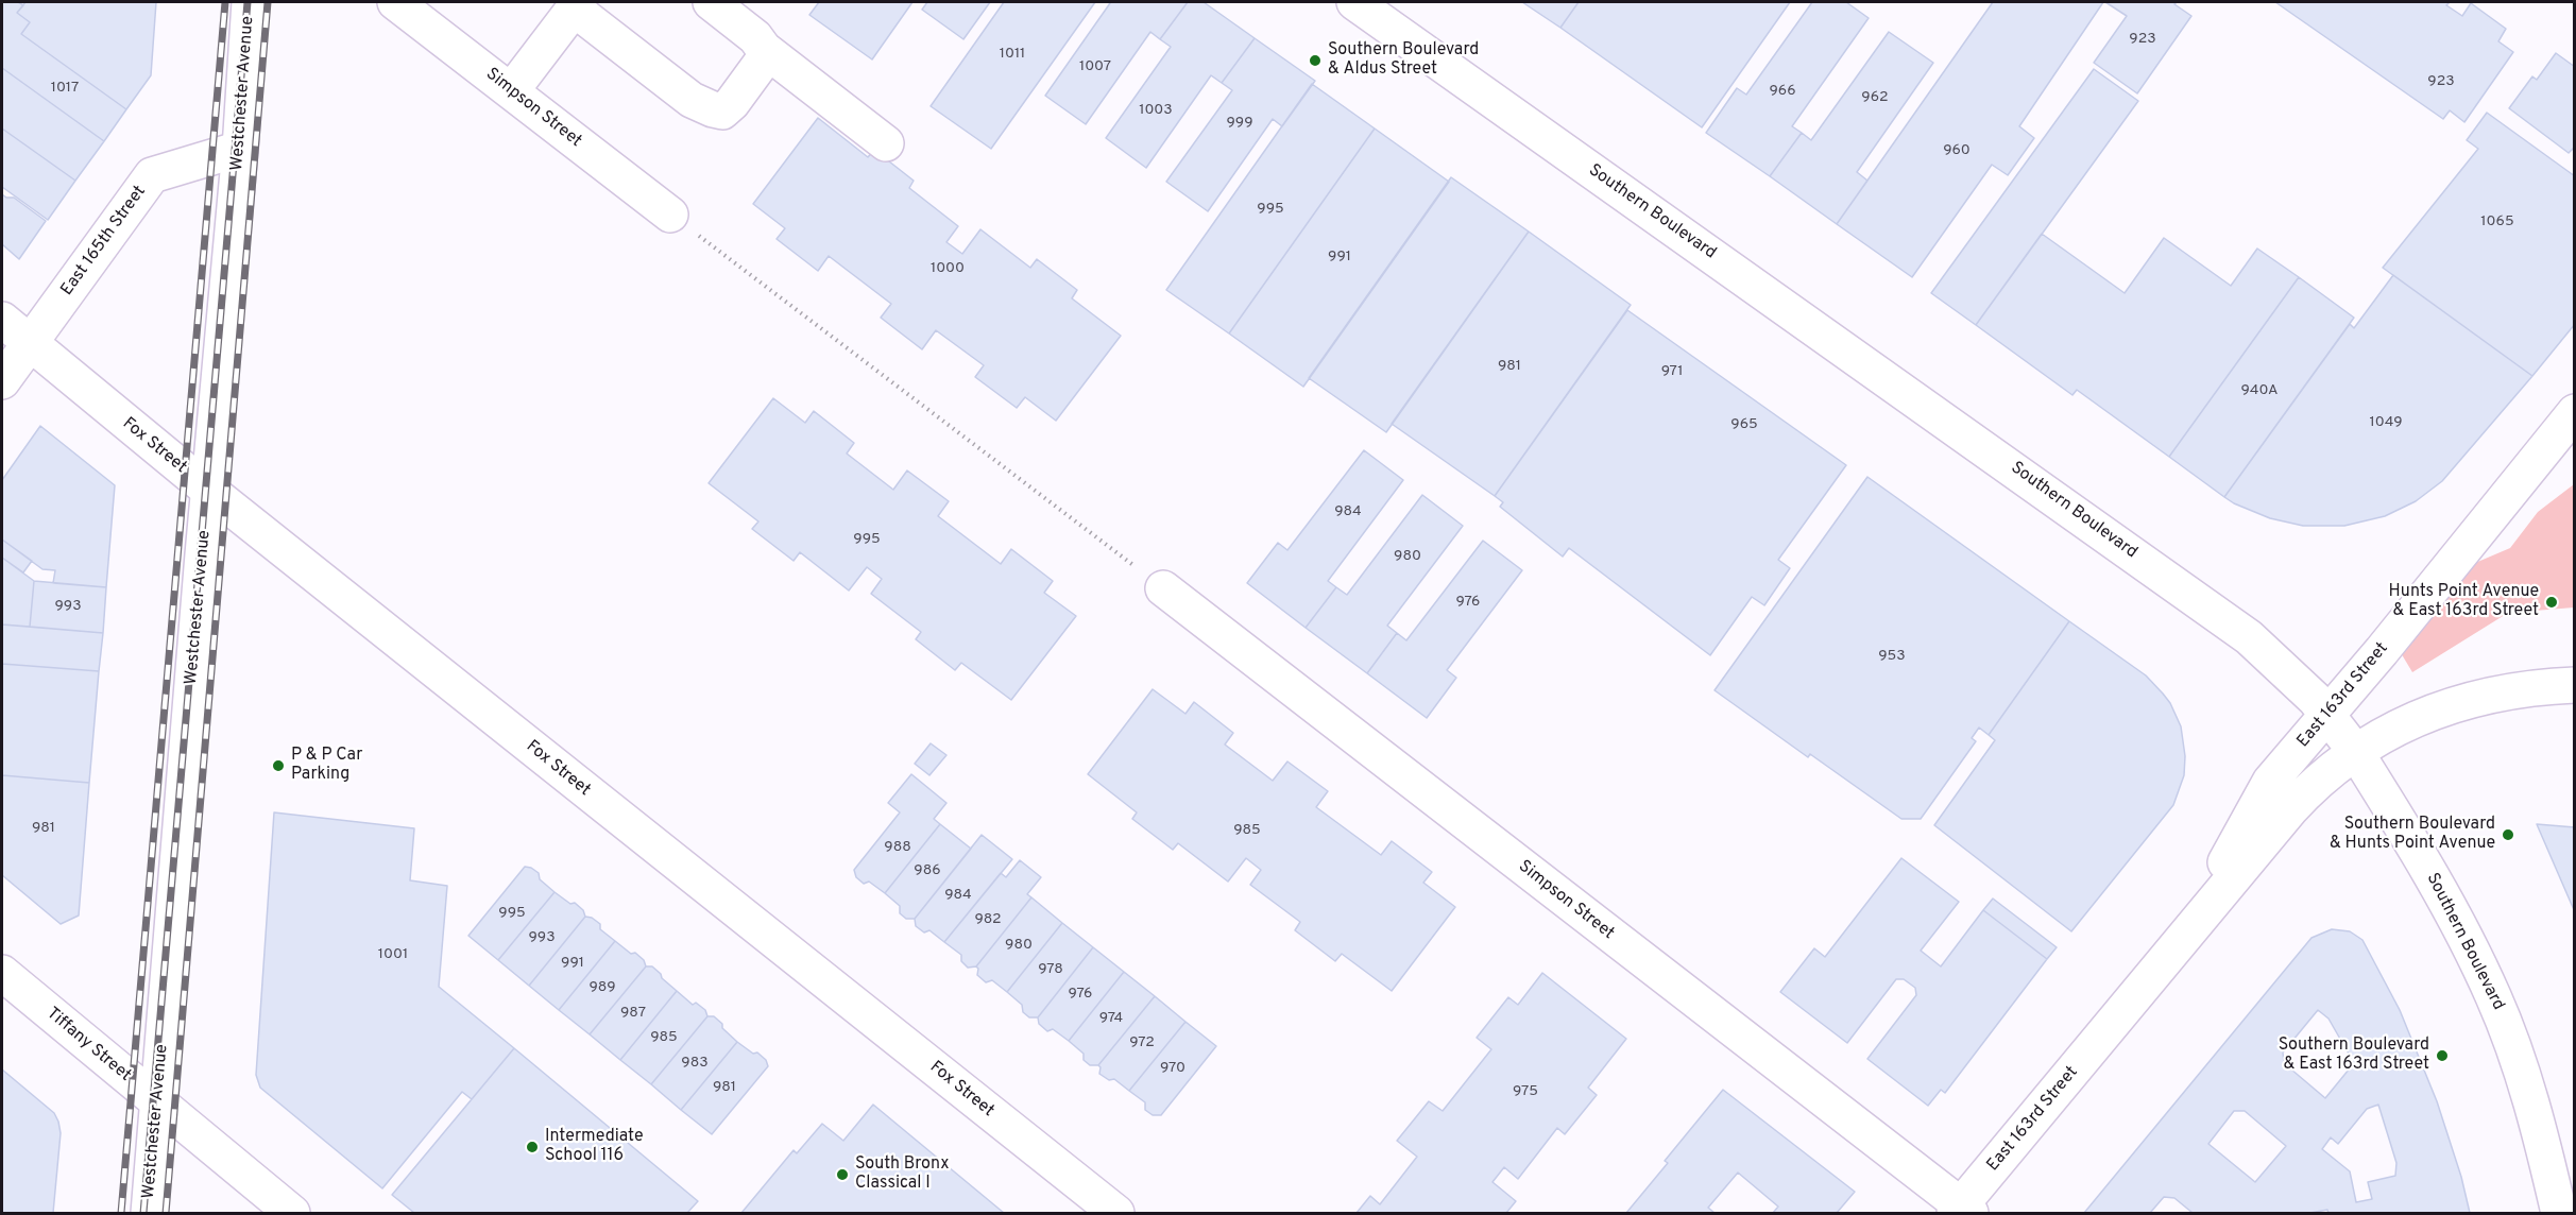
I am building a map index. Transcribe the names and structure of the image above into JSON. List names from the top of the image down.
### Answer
{
  "streets": {
    "street": [
      "Westchester Avenue",
      "Simpson Street",
      "Southern Boulevard",
      "East 165th Street",
      "Fox Street",
      "East 163rd Street",
      "Tiffany Street"
    ]
  },
  "crossings": [
    ["Westchester Avenue", "East 165th Street"],
    ["Westchester Avenue", "Fox Street"],
    ["Westchester Avenue", "Tiffany Street"],
    ["Simpson Street", "East 163rd Street"],
    ["Southern Boulevard", "East 163rd Street"],
    ["East 165th Street", "Fox Street"]
  ],
  "places": [
    "Southern Boulevard & Aldus Street",
    "Hunts Point Avenue & East 163rd Street",
    "P & P Car Parking",
    "Southern Boulevard & Hunts Point Avenue",
    "Southern Boulevard & East 163rd Street",
    "Intermediate School 116",
    "South Bronx Classical I"
  ],
  "house_numbers": [
    "923",
    "1011",
    "1007",
    "923",
    "1017",
    "966",
    "962",
    "1003",
    "999",
    "960",
    "995",
    "1065",
    "991",
    "1000",
    "981",
    "971",
    "940A",
    "1049",
    "965",
    "984",
    "995",
    "980",
    "976",
    "993",
    "953",
    "981",
    "985",
    "988",
    "986",
    "984",
    "995",
    "982",
    "993",
    "980",
    "1001",
    "991",
    "978",
    "989",
    "976",
    "987",
    "974",
    "985",
    "972",
    "983",
    "970",
    "981",
    "975"
  ]
}
